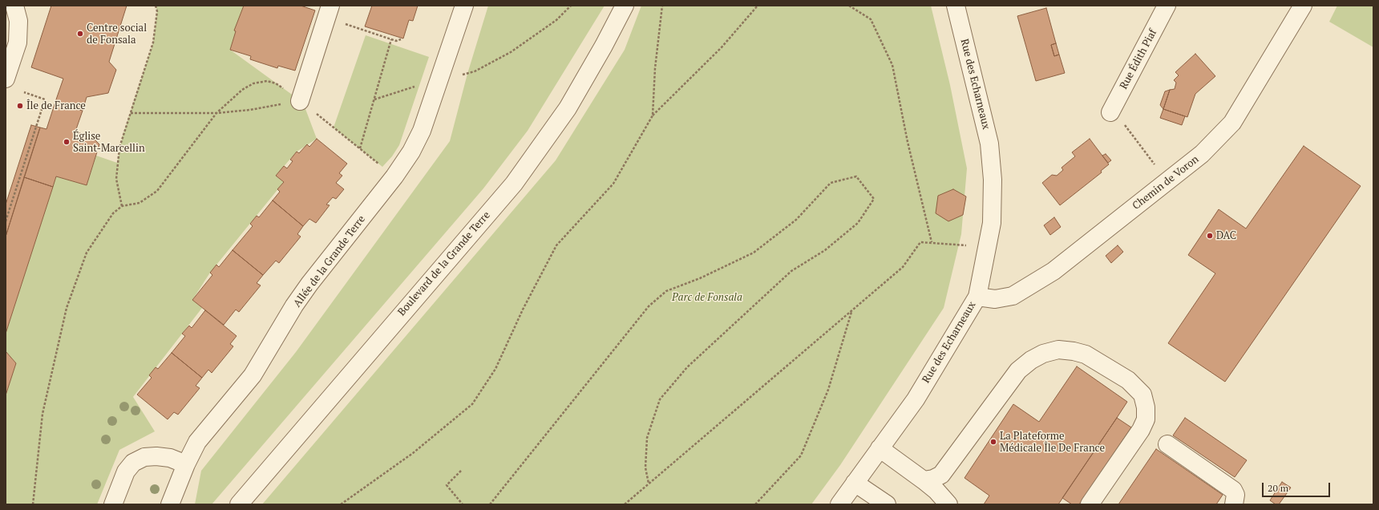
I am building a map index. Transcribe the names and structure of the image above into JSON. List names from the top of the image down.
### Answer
{
  "streets": {
    "street": [
      "Rue Édith Piaf",
      "Rue des Echarneaux",
      "Chemin de Voron",
      "Allée de la Grande Terre",
      "Boulevard de la Grande Terre"
    ]
  },
  "crossings": [
    ["Rue des Echarneaux", "Chemin de Voron"]
  ],
  "parks": ["Parc de Fonsala"],
  "places": [
    "Centre social de Fonsala",
    "Île de France",
    "Église Saint-Marcellin",
    "DAC",
    "La Plateforme Médicale Île De France"
  ],
  "scale_bar": "20 m"
}
